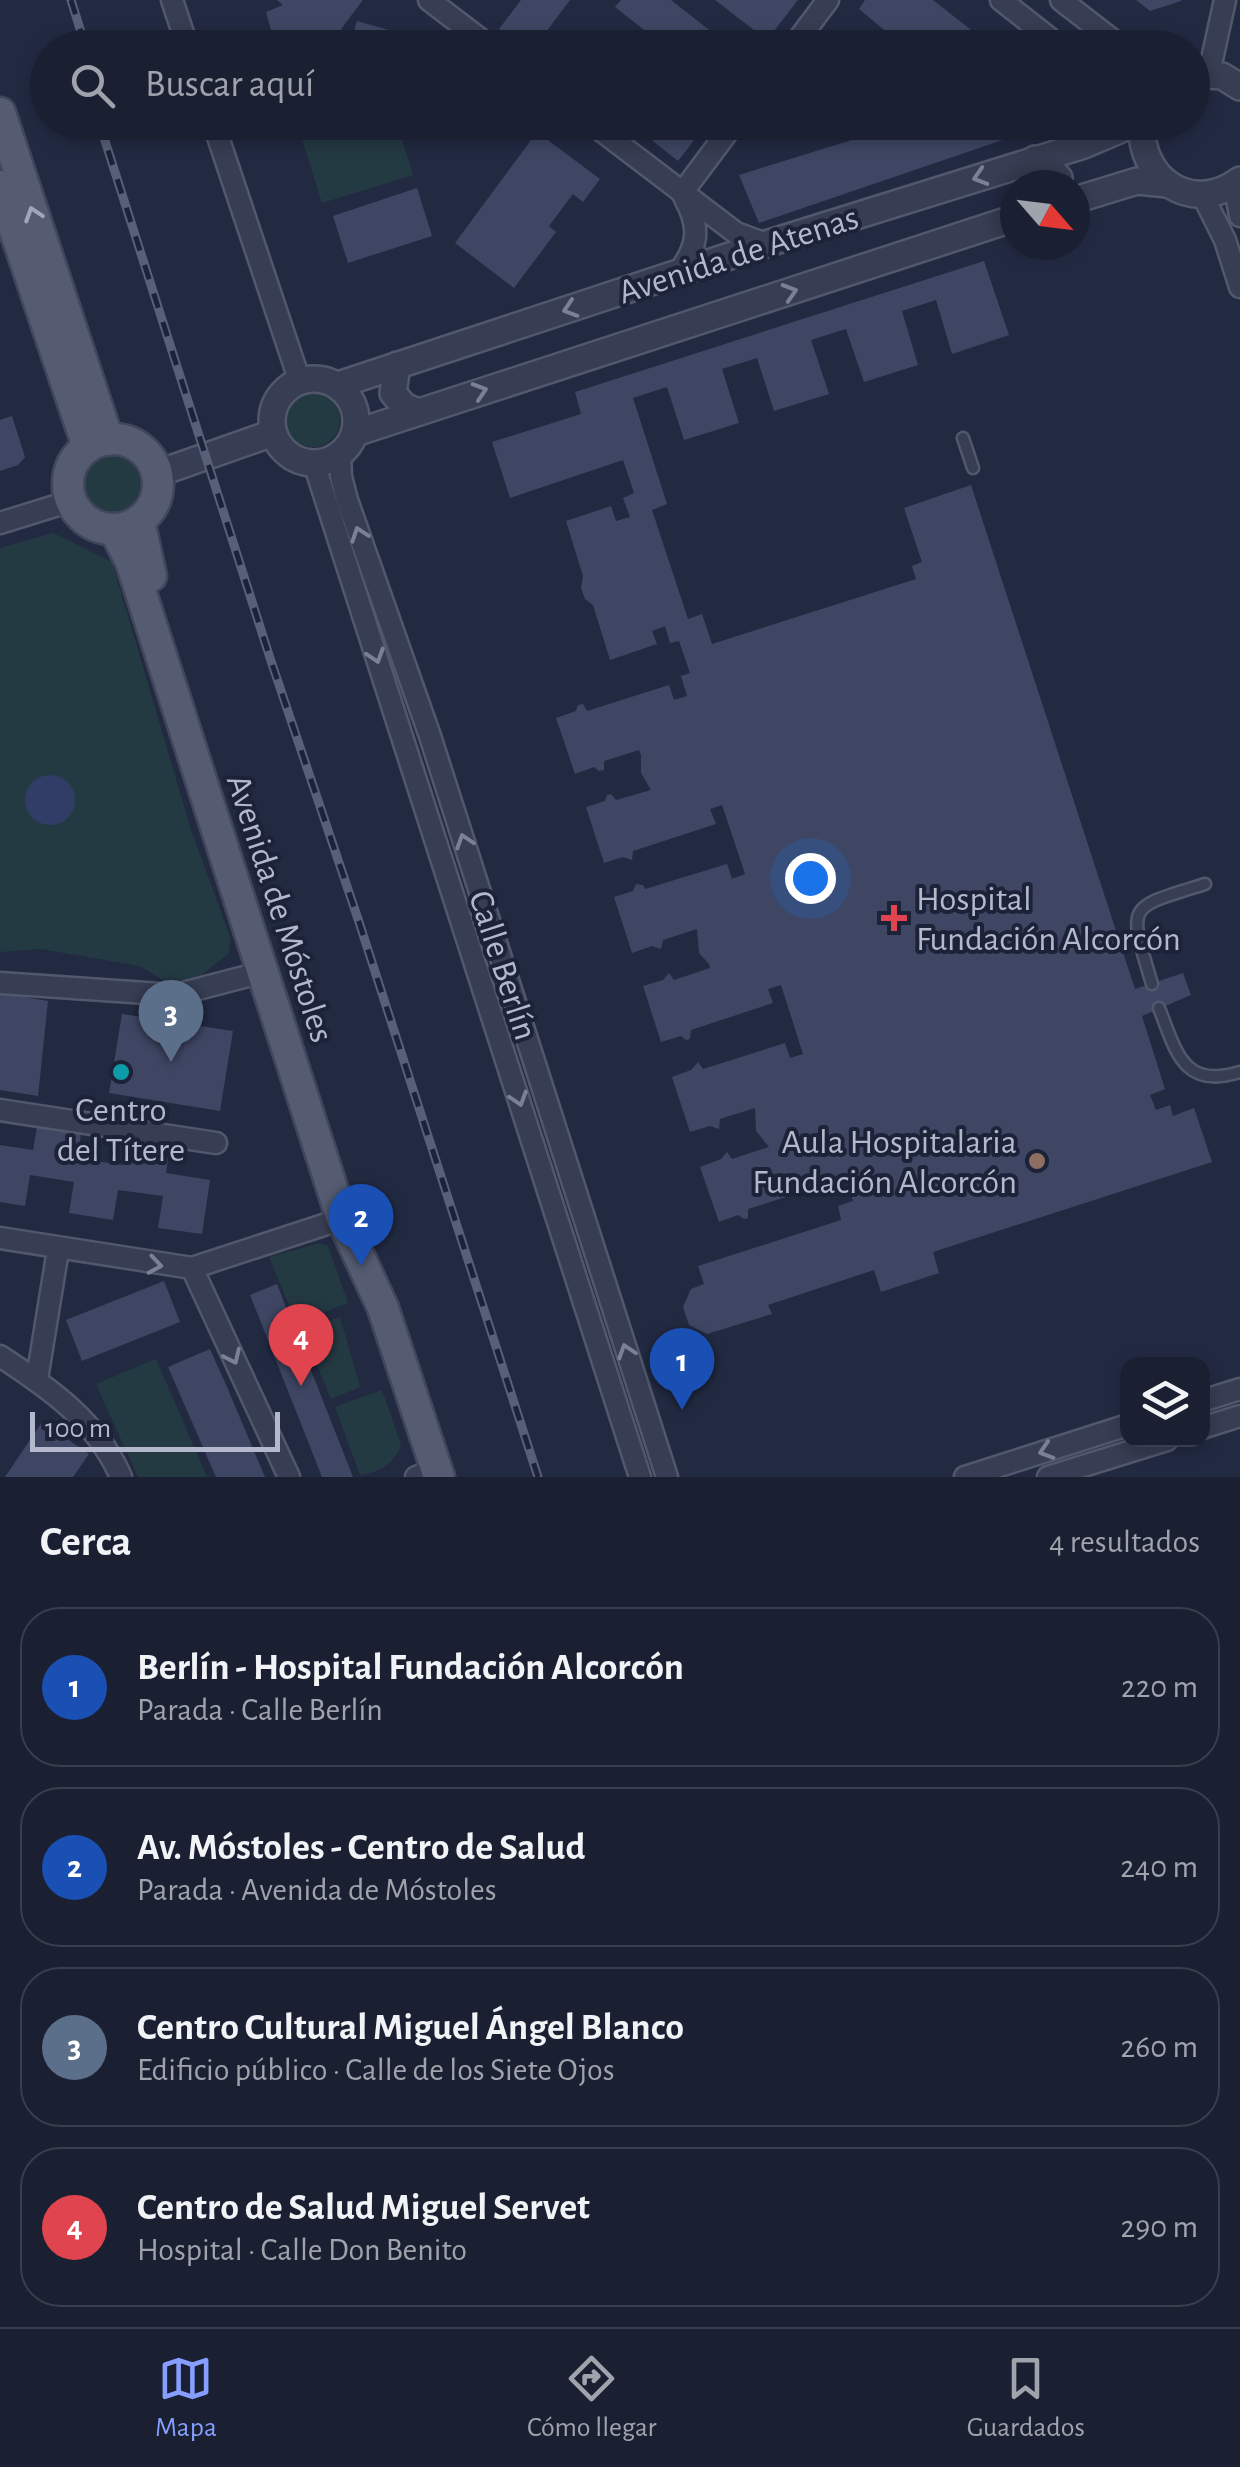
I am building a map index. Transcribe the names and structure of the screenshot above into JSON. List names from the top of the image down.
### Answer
{
  "streets": {
    "main road": ["Avenida de Móstoles"],
    "street": ["Avenida de Atenas", "Calle Berlín"]
  },
  "crossings": [
    ["Avenida de Atenas", "Calle Berlín"]
  ],
  "places": {
    "health": ["Hospital Fundación Alcorcón"],
    "other": ["Centro del Títere", "Aula Hospitalaria Fundación Alcorcón"]
  },
  "scale_bar": "100 m",
  "north": "bottom right",
  "page": {
    "search": "Buscar aquí",
    "pins": [
      "3",
      "2",
      "4",
      "1"
    ],
    "scale": "100 m",
    "heading": ["Cerca", "4 resultados"],
    "list": [
      {
        "mark": "1",
        "name": "Berlín - Hospital Fundación Alcorcón",
        "note": "Parada · Calle Berlín",
        "value": "220 m"
      },
      {
        "mark": "2",
        "name": "Av. Móstoles - Centro de Salud",
        "note": "Parada · Avenida de Móstoles",
        "value": "240 m"
      },
      {
        "mark": "3",
        "name": "Centro Cultural Miguel Ángel Blanco",
        "note": "Edificio público · Calle de los Siete Ojos",
        "value": "260 m"
      },
      {
        "mark": "4",
        "name": "Centro de Salud Miguel Servet",
        "note": "Hospital · Calle Don Benito",
        "value": "290 m"
      }
    ],
    "nav": ["Mapa", "Cómo llegar", "Guardados"]
  }
}
